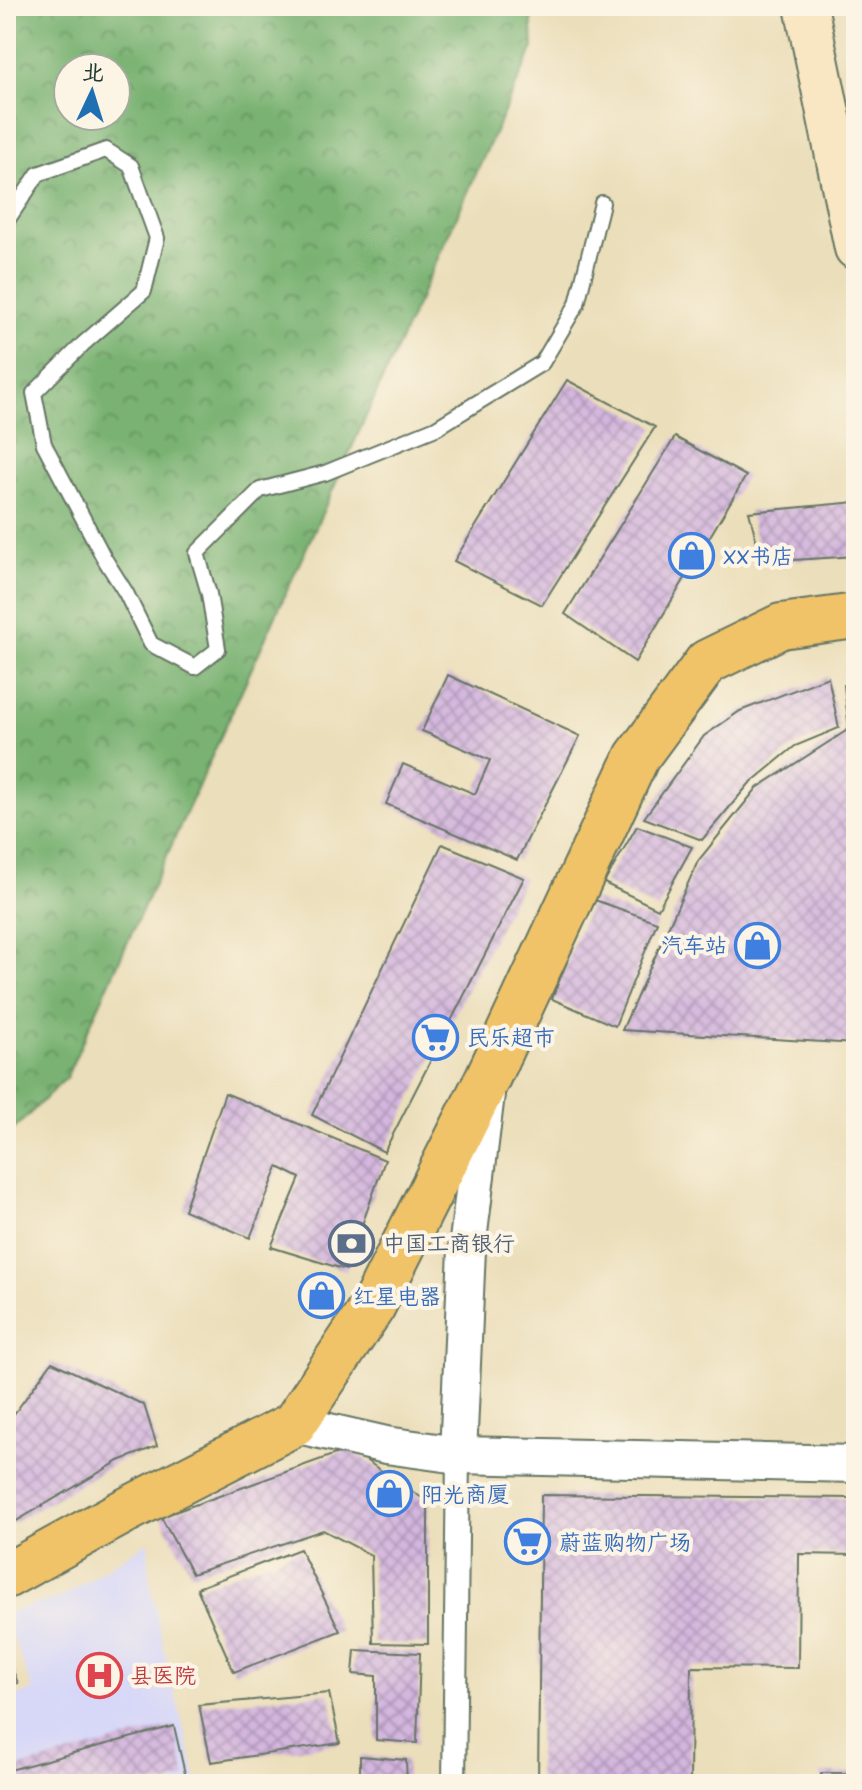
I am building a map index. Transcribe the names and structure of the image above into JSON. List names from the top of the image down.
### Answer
{
  "places": {
    "shop": [
      "XX书店",
      "汽车站",
      "红星电器",
      "阳光商厦"
    ],
    "supermarket": ["民乐超市", "蔚蓝购物广场"],
    "bank": ["中国工商银行"],
    "hospital": ["县医院"]
  },
  "north": "top"
}
